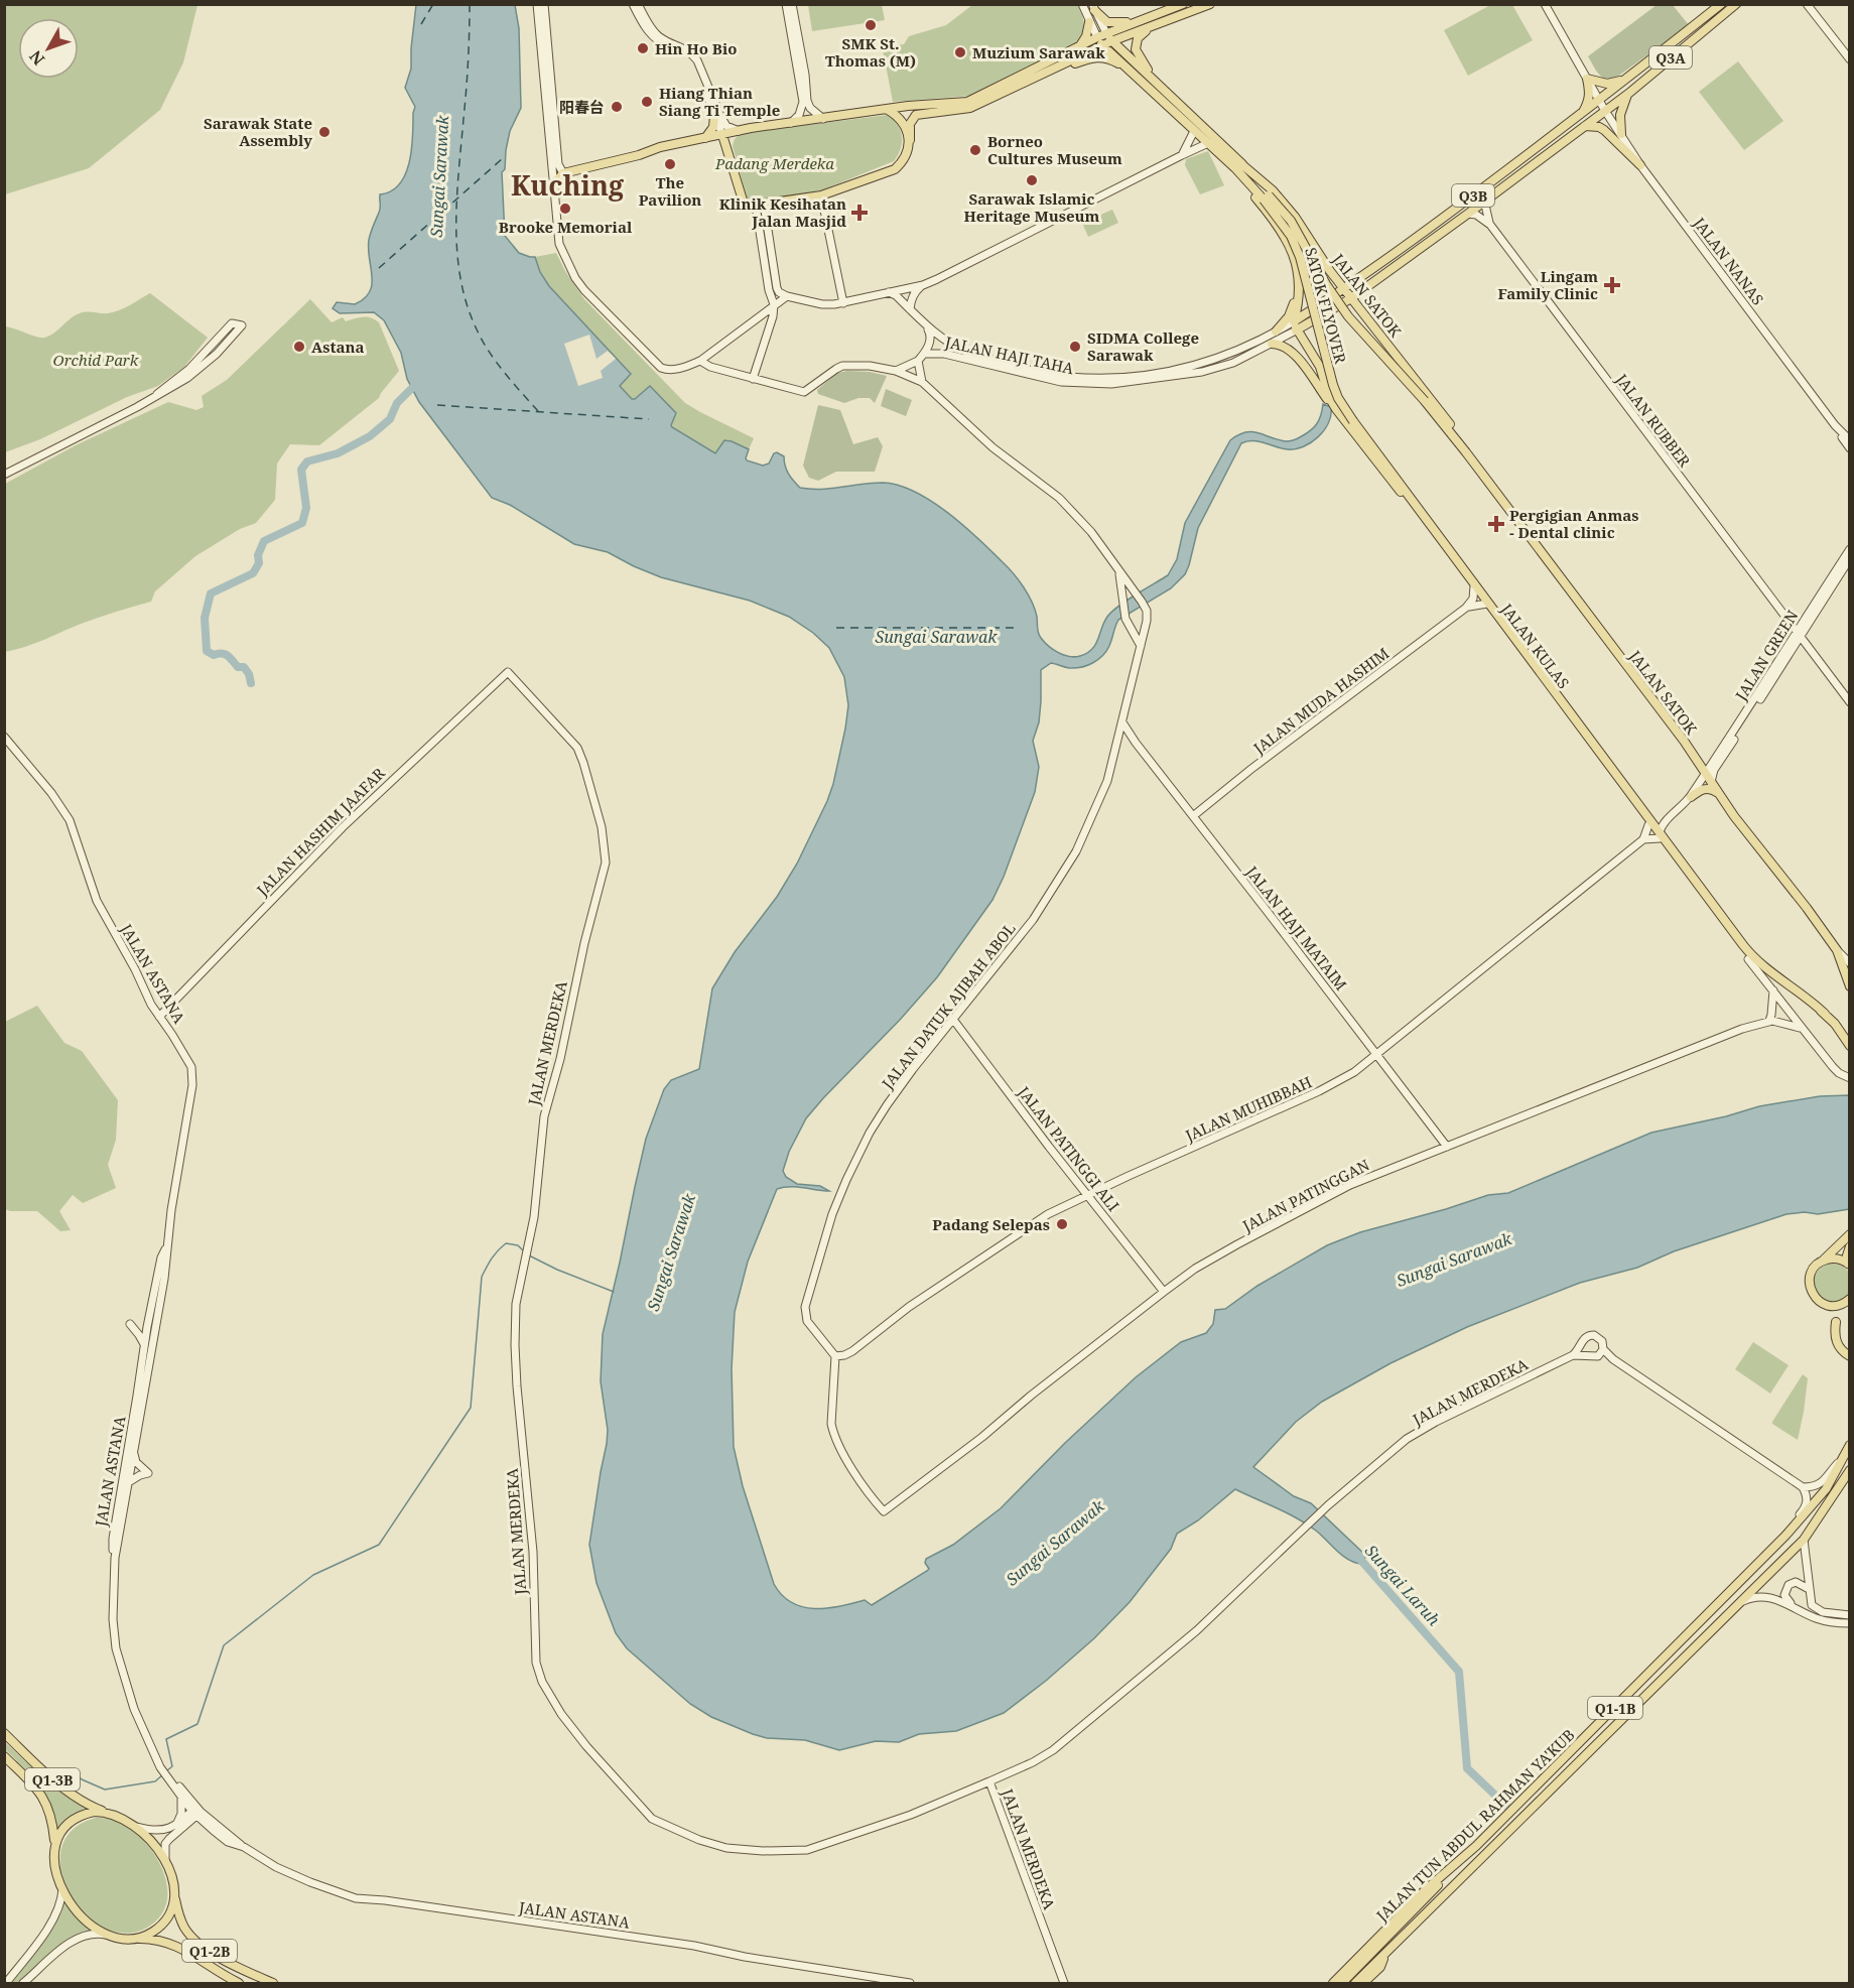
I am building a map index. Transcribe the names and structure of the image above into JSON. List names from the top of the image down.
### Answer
{
  "streets": {
    "main road": [
      "Q3A",
      "Q3B",
      "JALAN NANAS",
      "JALAN SATOK",
      "SATOK FLYOVER",
      "JALAN HAJI TAHA",
      "JALAN RUBBER",
      "JALAN KULAS",
      "JALAN GREEN",
      "JALAN MUDA HASHIM",
      "JALAN HASHIM JAAFAR",
      "JALAN HAJI MATAIM",
      "JALAN ASTANA",
      "JALAN DATUK AJIBAH ABOL",
      "JALAN MERDEKA",
      "JALAN MUHIBBAH",
      "JALAN PATINGGI ALI",
      "JALAN PATINGGAN",
      "Q1-1B",
      "Q1-3B",
      "JALAN TUN ABDUL RAHMAN YA'KUB",
      "Q1-2B"
    ]
  },
  "crossings": [
    ["Q3A", "JALAN NANAS"],
    ["Q3A", "JALAN SATOK"],
    ["Q3A", "JALAN RUBBER"],
    ["Q3B", "JALAN NANAS"],
    ["Q3B", "JALAN SATOK"],
    ["JALAN SATOK", "SATOK FLYOVER"],
    ["JALAN SATOK", "JALAN HAJI TAHA"],
    ["JALAN SATOK", "JALAN GREEN"],
    ["SATOK FLYOVER", "JALAN KULAS"],
    ["JALAN HAJI TAHA", "JALAN KULAS"],
    ["JALAN RUBBER", "JALAN GREEN"],
    ["JALAN KULAS", "JALAN PATINGGAN"],
    ["JALAN MUDA HASHIM", "JALAN HAJI MATAIM"],
    ["JALAN HASHIM JAAFAR", "JALAN ASTANA"],
    ["JALAN HASHIM JAAFAR", "JALAN MERDEKA"],
    ["JALAN HAJI MATAIM", "JALAN DATUK AJIBAH ABOL"],
    ["JALAN HAJI MATAIM", "JALAN MUHIBBAH"],
    ["JALAN HAJI MATAIM", "JALAN PATINGGAN"],
    ["JALAN DATUK AJIBAH ABOL", "JALAN MUHIBBAH"],
    ["JALAN DATUK AJIBAH ABOL", "JALAN PATINGGI ALI"],
    ["JALAN DATUK AJIBAH ABOL", "JALAN PATINGGAN"],
    ["JALAN MUHIBBAH", "JALAN PATINGGI ALI"],
    ["JALAN MUHIBBAH", "JALAN PATINGGAN"],
    ["JALAN PATINGGI ALI", "JALAN PATINGGAN"],
    ["Q1-1B", "JALAN TUN ABDUL RAHMAN YA'KUB"],
    ["Q1-3B", "Q1-2B"]
  ],
  "districts": ["Kuching"],
  "water": ["Sungai Sarawak", "Sungai Laruh"],
  "parks": ["Padang Merdeka", "Orchid Park"],
  "places": {
    "other": [
      "SMK St. Thomas (M)",
      "Hin Ho Bio",
      "Muzium Sarawak",
      "Hiang Thian Siang Ti Temple",
      "阳春台",
      "Sarawak State Assembly",
      "Borneo Cultures Museum",
      "The Pavilion",
      "Sarawak Islamic Heritage Museum",
      "Brooke Memorial",
      "Astana",
      "SIDMA College Sarawak",
      "Padang Selepas"
    ],
    "health": ["Klinik Kesihatan Jalan Masjid", "Lingam Family Clinic", "Pergigian Anmas - Dental clinic"]
  },
  "north": "bottom left"
}
